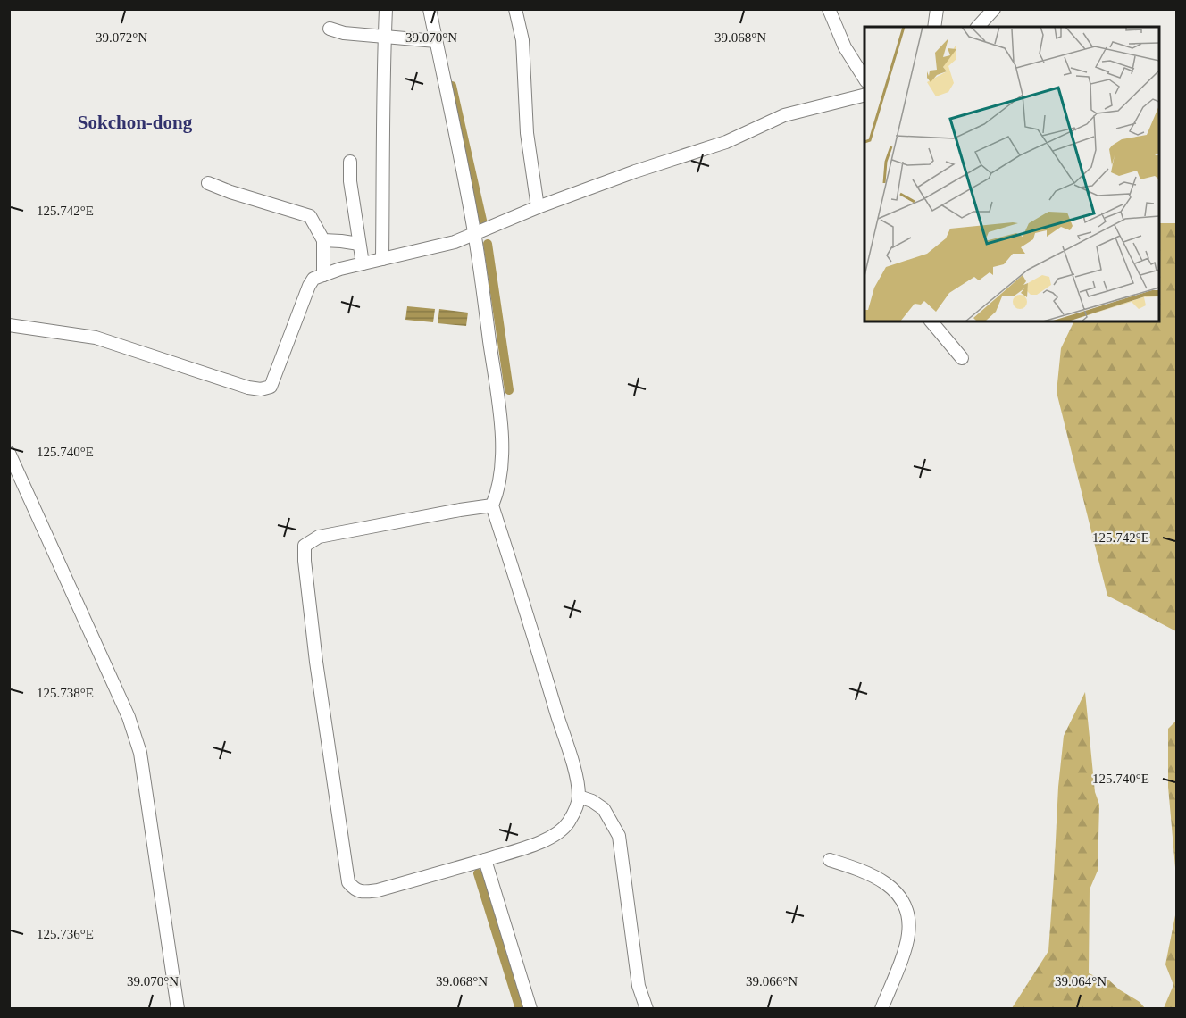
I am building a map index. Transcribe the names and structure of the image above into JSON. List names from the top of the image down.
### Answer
{
  "districts": ["Sokchon-dong"],
  "coordinates": [
    "39.072°N",
    "39.070°N",
    "39.068°N",
    "125.742°E",
    "125.740°E",
    "125.738°E",
    "125.736°E",
    "39.066°N",
    "39.064°N"
  ]
}
